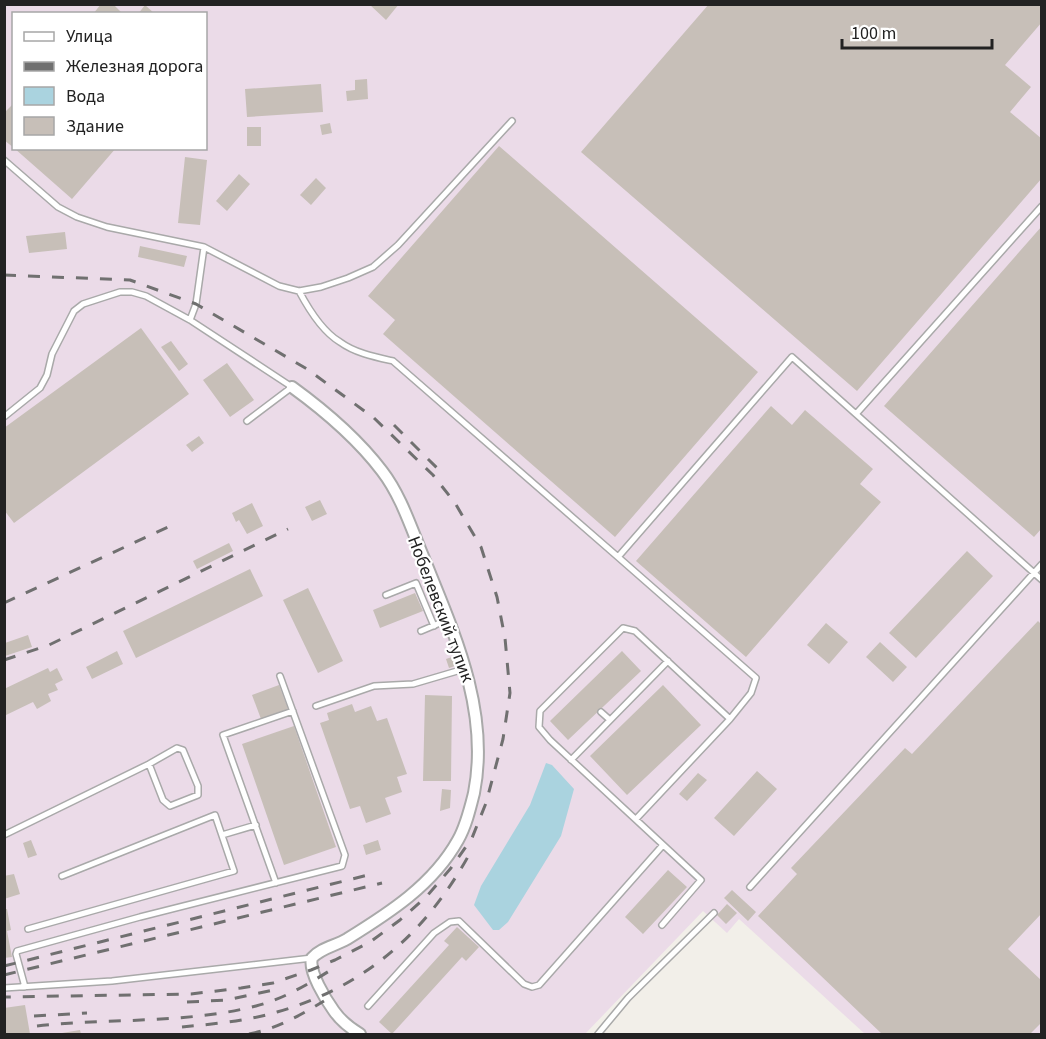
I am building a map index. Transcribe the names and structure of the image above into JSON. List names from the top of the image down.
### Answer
{
  "streets": {
    "street": ["Нобелевский тупик"]
  },
  "legend": [
    "Улица",
    "Железная дорога",
    "Вода",
    "Здание"
  ],
  "scale_bar": "100 m"
}
